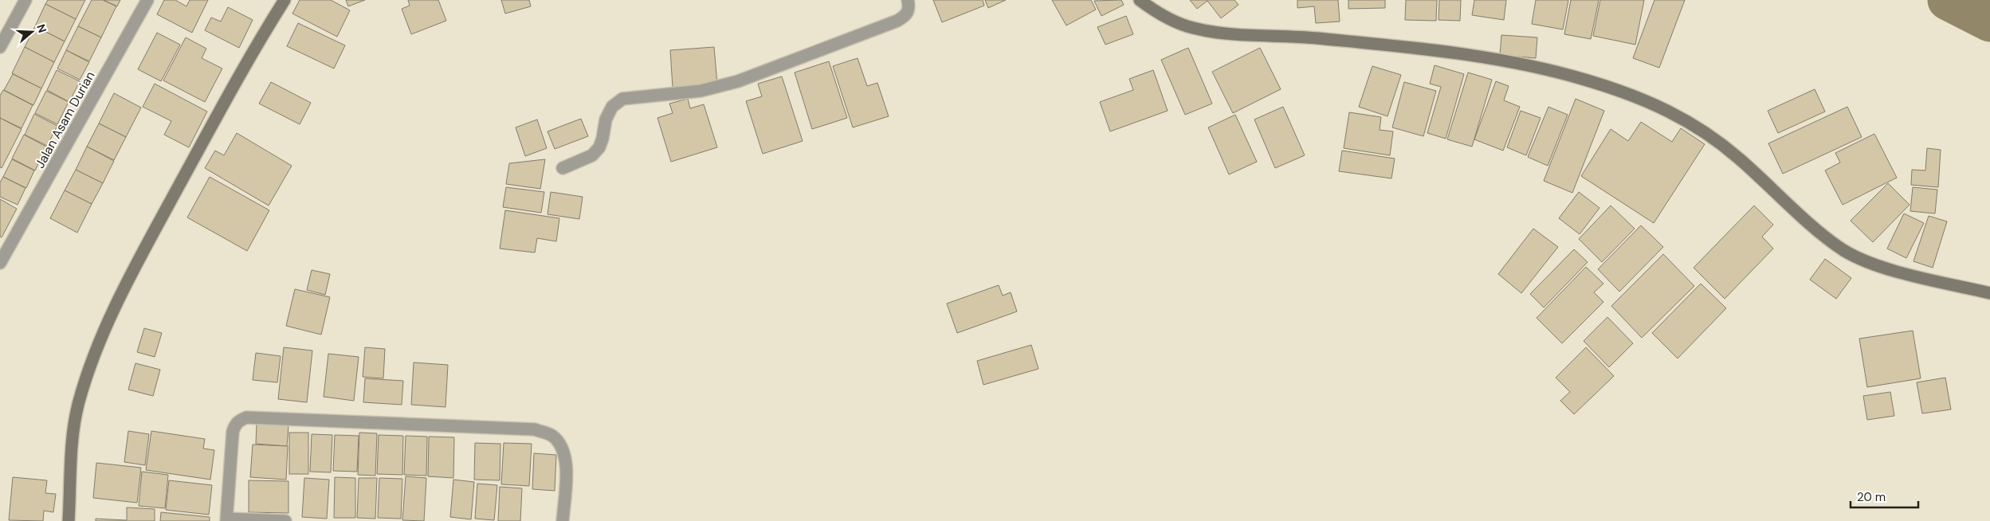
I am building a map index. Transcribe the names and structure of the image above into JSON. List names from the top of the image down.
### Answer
{
  "streets": {
    "street": ["Jalan Asam Durian"]
  },
  "scale_bar": "20 m",
  "north": "right"
}
